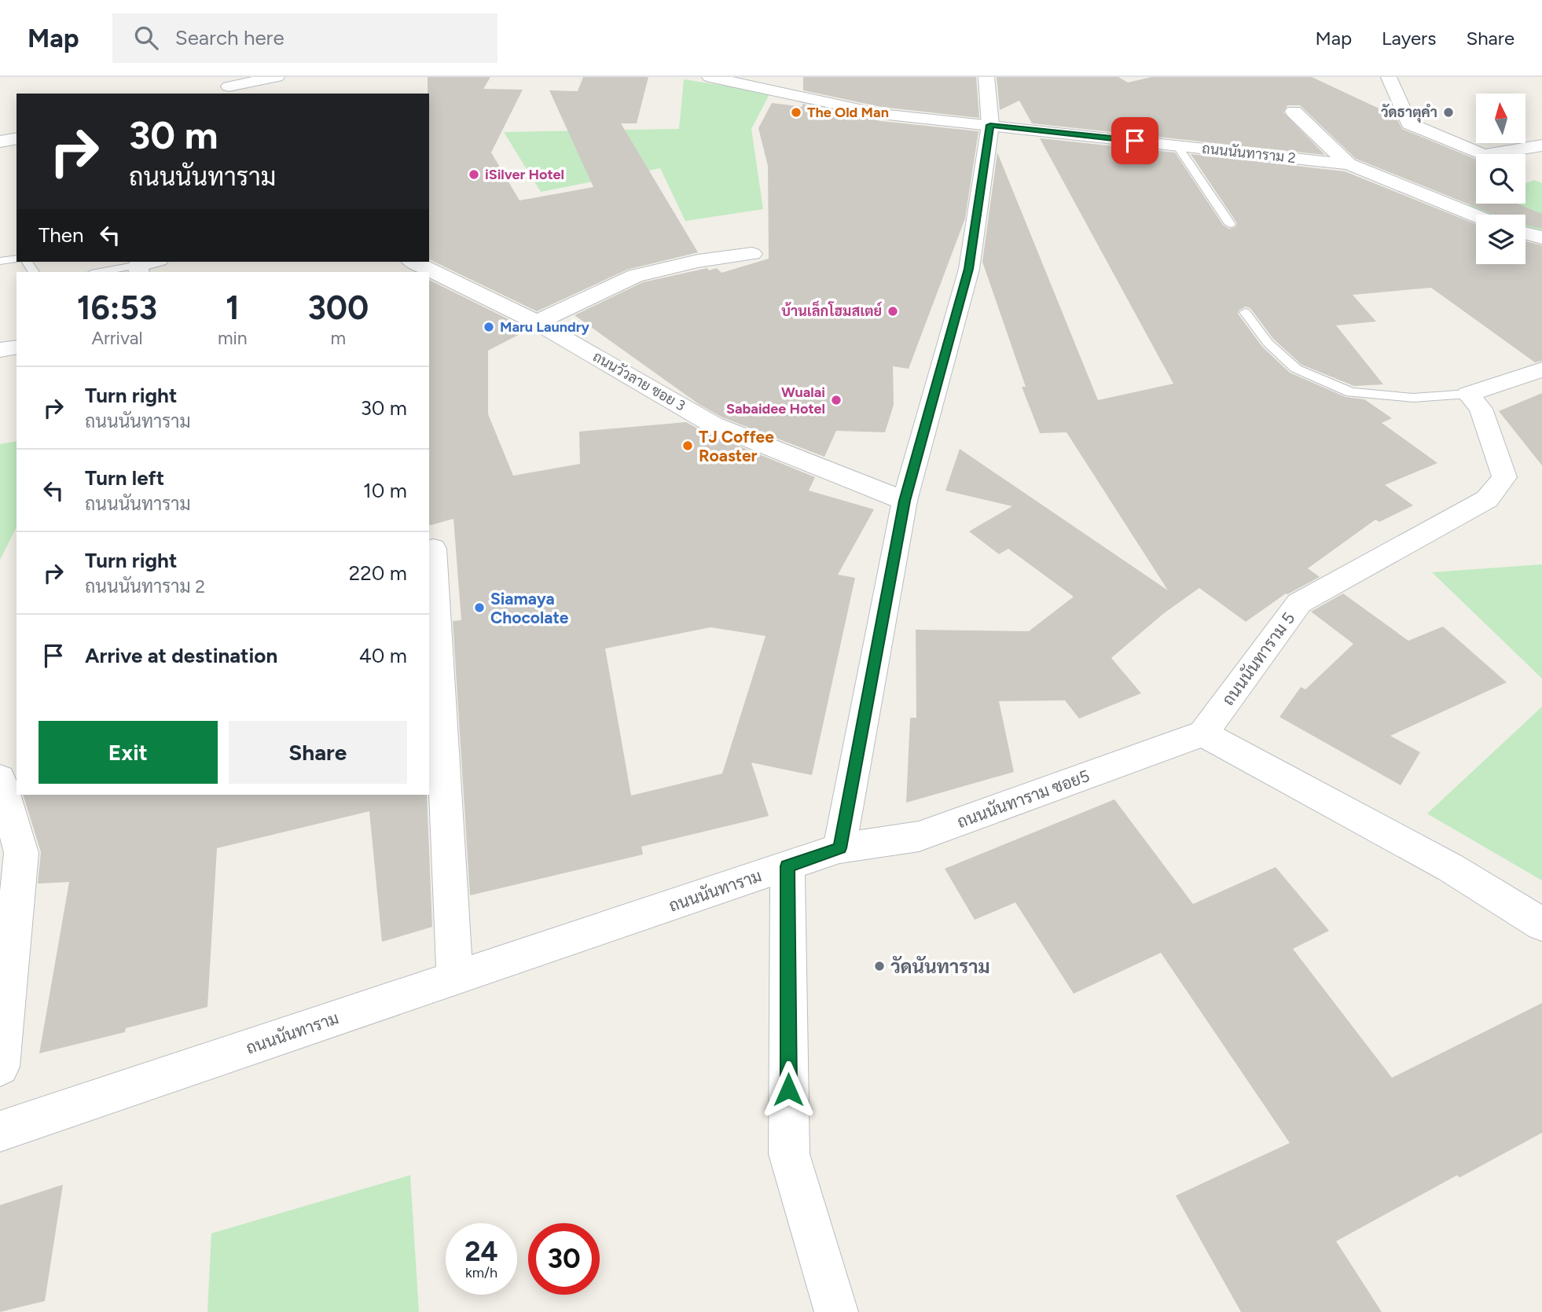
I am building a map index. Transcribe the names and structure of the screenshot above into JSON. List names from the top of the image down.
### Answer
{
  "streets": {
    "street": [
      "ถนนนันทาราม 2",
      "ถนนวัวลาย ซอย 3",
      "ถนนนันทาราม 5",
      "ถนนนันทาราม ซอย5",
      "ถนนนันทาราม"
    ]
  },
  "crossings": [
    ["ถนนนันทาราม 5", "ถนนนันทาราม ซอย5"],
    ["ถนนนันทาราม ซอย5", "ถนนนันทาราม"]
  ],
  "places": [
    "The Old Man",
    "วัดธาตุคำ",
    "iSilver Hotel",
    "บ้านเล็กโฮมสเตย์",
    "Maru Laundry",
    "Wualai Sabaidee Hotel",
    "TJ Coffee Roaster",
    "Siamaya Chocolate",
    "วัดนันทาราม"
  ],
  "north": "top",
  "page": {
    "header": "Map",
    "search": "Search here",
    "nav": ["Map", "Layers", "Share"],
    "turn": ["30 m", "ถนนนันทาราม"],
    "then": "Then",
    "eta": [
      "16:53",
      "Arrival",
      "1",
      "min",
      "300",
      "m"
    ],
    "list": [
      {
        "name": "Turn right",
        "note": "ถนนนันทาราม",
        "value": "30 m"
      },
      {
        "name": "Turn left",
        "note": "ถนนนันทาราม",
        "value": "10 m"
      },
      {
        "name": "Turn right",
        "note": "ถนนนันทาราม 2",
        "value": "220 m"
      },
      {
        "name": "Arrive at destination",
        "value": "40 m"
      }
    ],
    "buttons": ["Exit", "Share"],
    "speed": "24 km/h",
    "limit": "30"
  }
}
